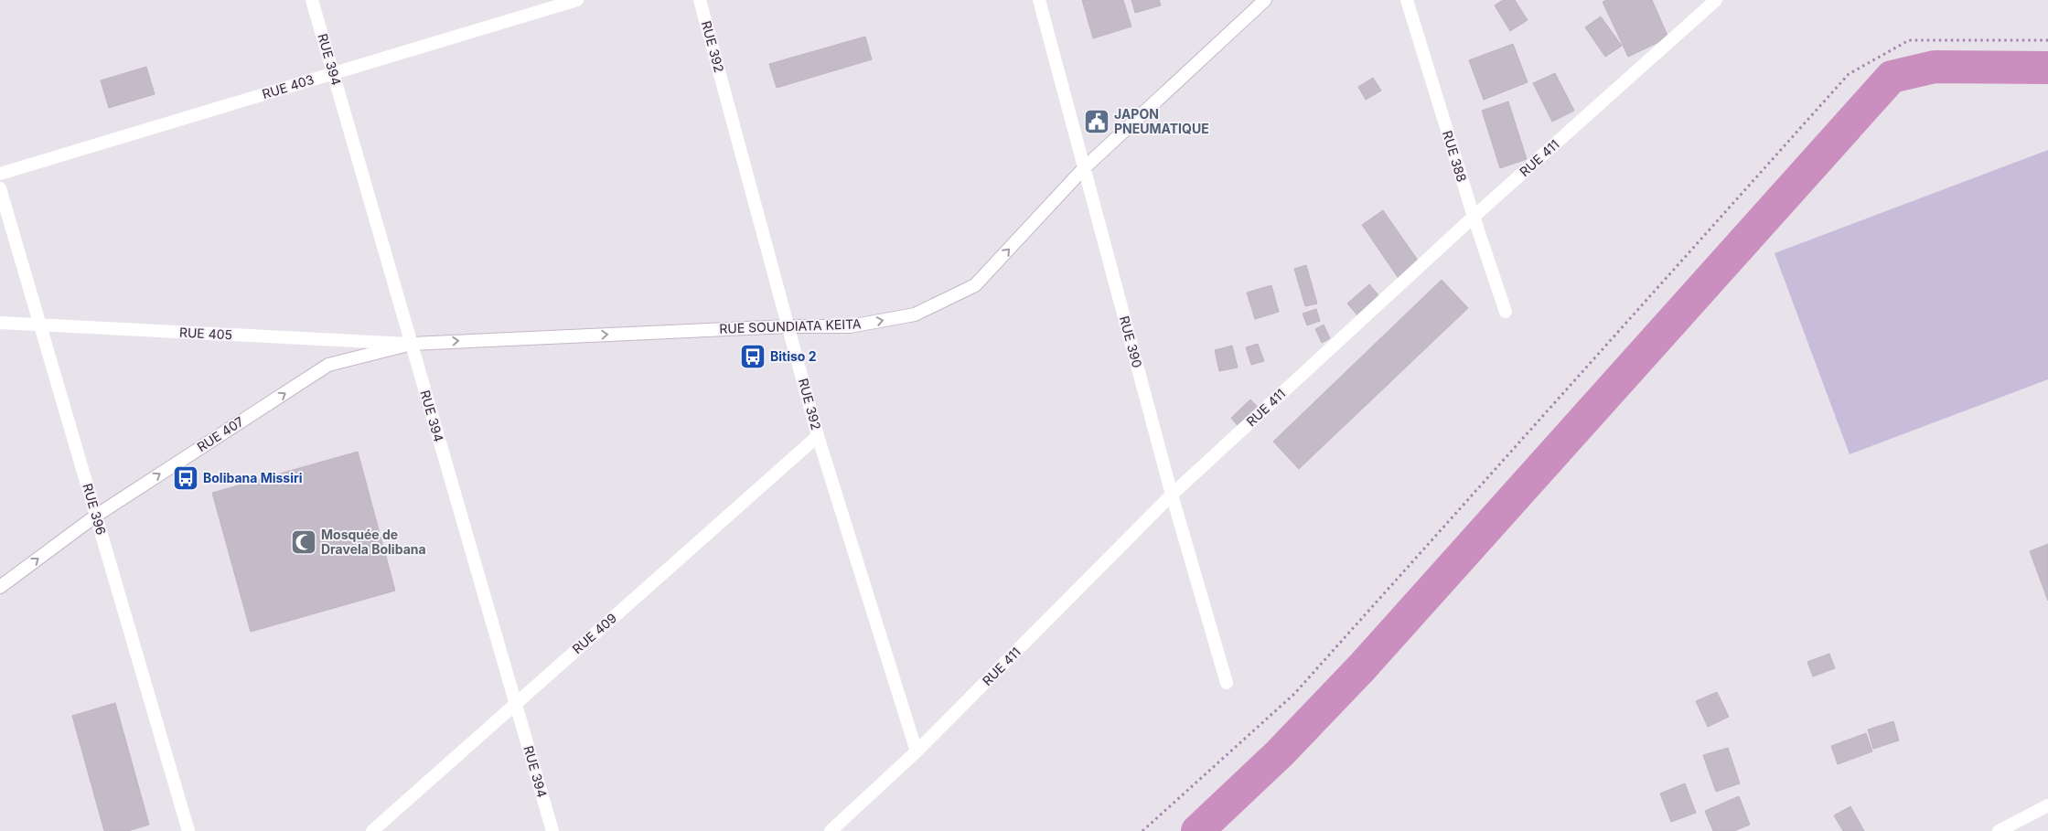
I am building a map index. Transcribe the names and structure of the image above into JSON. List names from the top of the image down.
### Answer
{
  "streets": {
    "street": [
      "RUE 392",
      "RUE 394",
      "RUE 403",
      "RUE 388",
      "RUE 411",
      "RUE SOUNDIATA KEITA",
      "RUE 405",
      "RUE 390",
      "RUE 407",
      "RUE 396",
      "RUE 409"
    ]
  },
  "crossings": [
    ["RUE 392", "RUE 411"],
    ["RUE 392", "RUE SOUNDIATA KEITA"],
    ["RUE 392", "RUE 409"],
    ["RUE 394", "RUE 403"],
    ["RUE 394", "RUE SOUNDIATA KEITA"],
    ["RUE 394", "RUE 405"],
    ["RUE 394", "RUE 407"],
    ["RUE 394", "RUE 409"],
    ["RUE 388", "RUE 411"],
    ["RUE 411", "RUE 390"],
    ["RUE SOUNDIATA KEITA", "RUE 405"],
    ["RUE SOUNDIATA KEITA", "RUE 390"],
    ["RUE SOUNDIATA KEITA", "RUE 407"],
    ["RUE 405", "RUE 407"],
    ["RUE 405", "RUE 396"],
    ["RUE 407", "RUE 396"]
  ],
  "one_way": ["RUE SOUNDIATA KEITA", "RUE 407"],
  "places": {
    "public building": ["JAPON PNEUMATIQUE"],
    "bus stop": ["Bitiso 2", "Bolibana Missiri"],
    "mosque": ["Mosquée de Dravela Bolibana"]
  }
}
